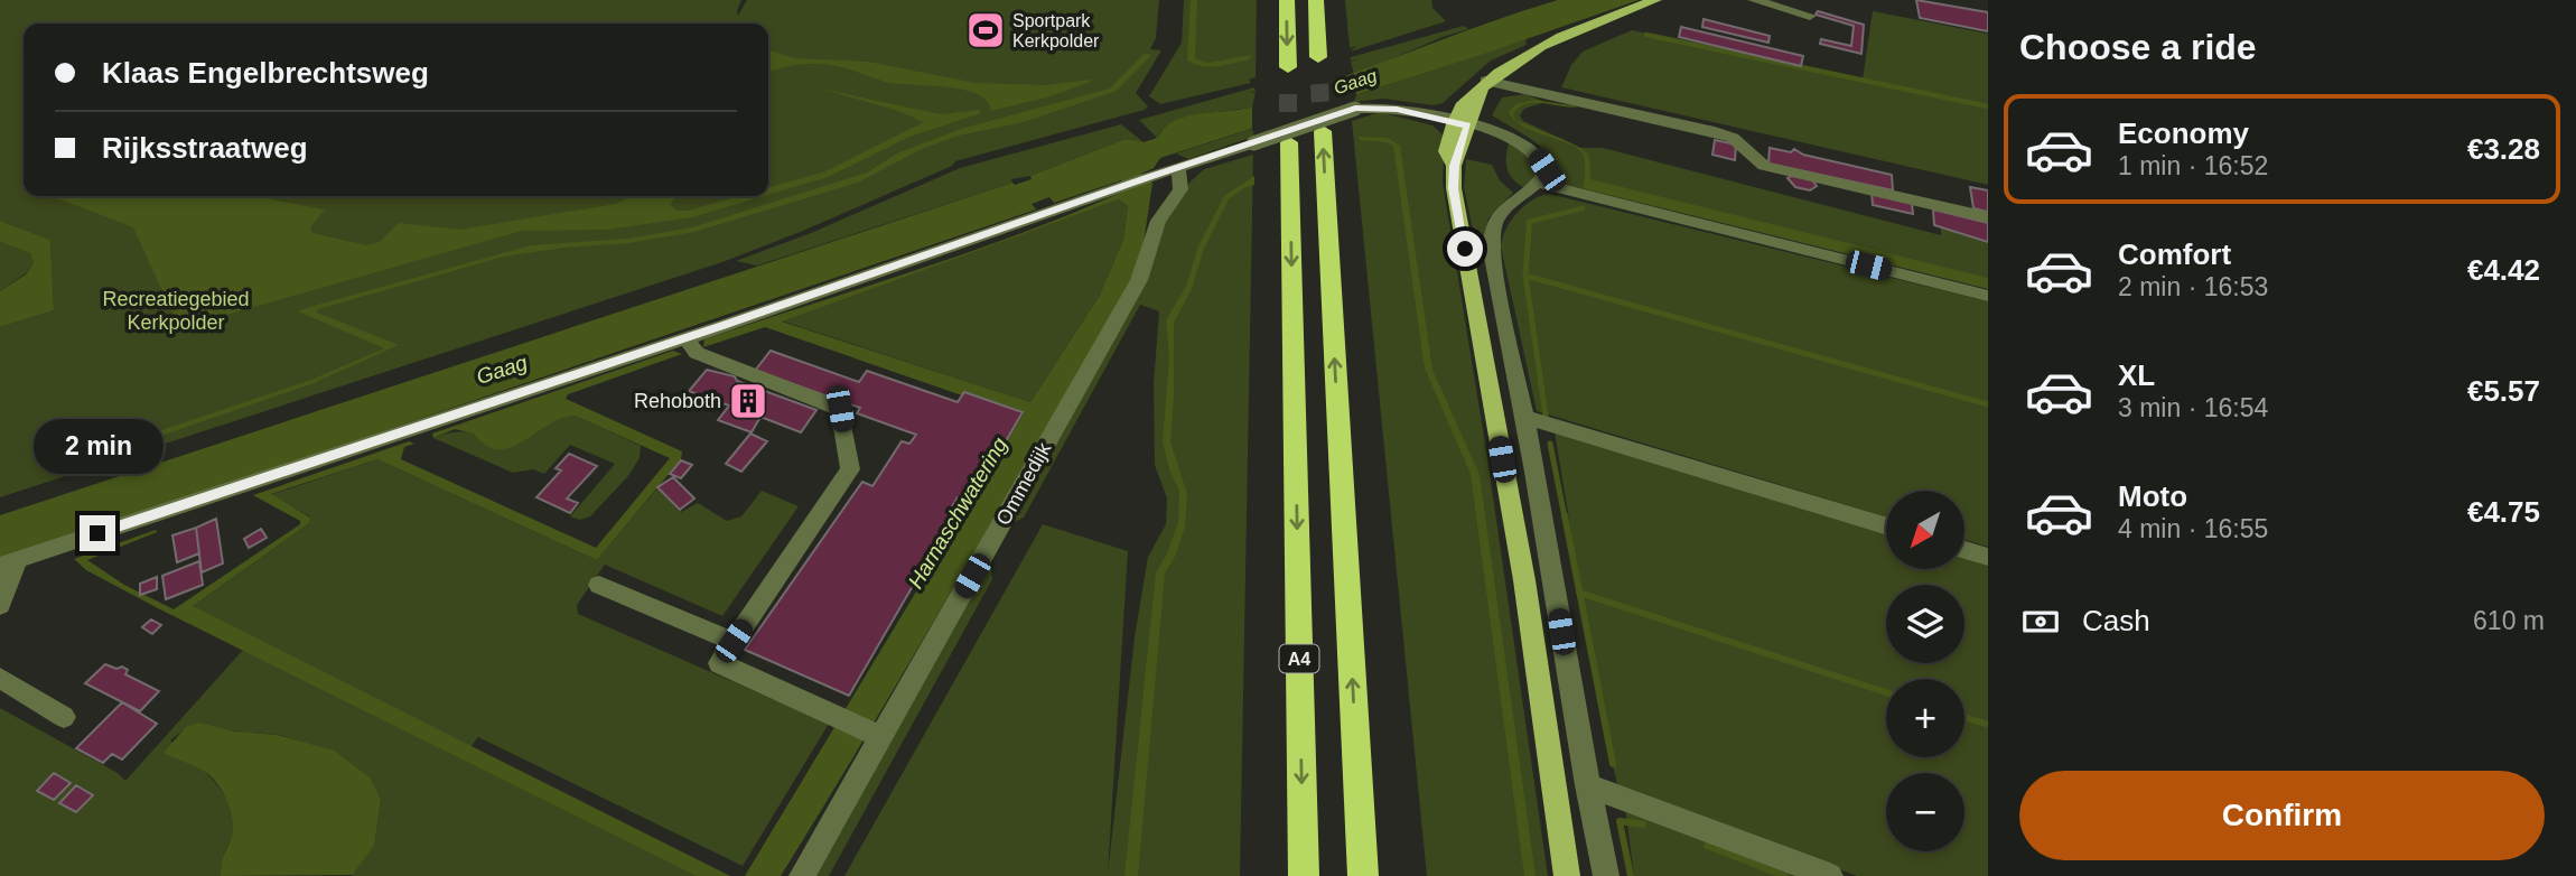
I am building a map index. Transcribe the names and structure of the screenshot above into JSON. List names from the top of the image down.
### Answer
{
  "streets": {
    "highway": ["A4"],
    "street": ["Ommedijk"]
  },
  "water": ["Gaag", "Harnaschwatering"],
  "parks": ["Recreatiegebied Kerkpolder"],
  "places": {
    "sports": ["Sportpark Kerkpolder"],
    "building": ["Rehoboth"]
  },
  "north": "bottom left",
  "page": {
    "heading": "Choose a ride",
    "banner": ["Klaas Engelbrechtsweg", "Rijksstraatweg"],
    "list": [
      {
        "name": "Economy",
        "note": "1 min · 16:52",
        "value": "€3.28"
      },
      {
        "name": "Comfort",
        "note": "2 min · 16:53",
        "value": "€4.42"
      },
      {
        "name": "XL",
        "note": "3 min · 16:54",
        "value": "€5.57"
      },
      {
        "name": "Moto",
        "note": "4 min · 16:55",
        "value": "€4.75"
      }
    ],
    "bubble": "2 min",
    "map_buttons": ["+", "−"],
    "pay": ["Cash", "610 m"],
    "buttons": "Confirm"
  }
}
